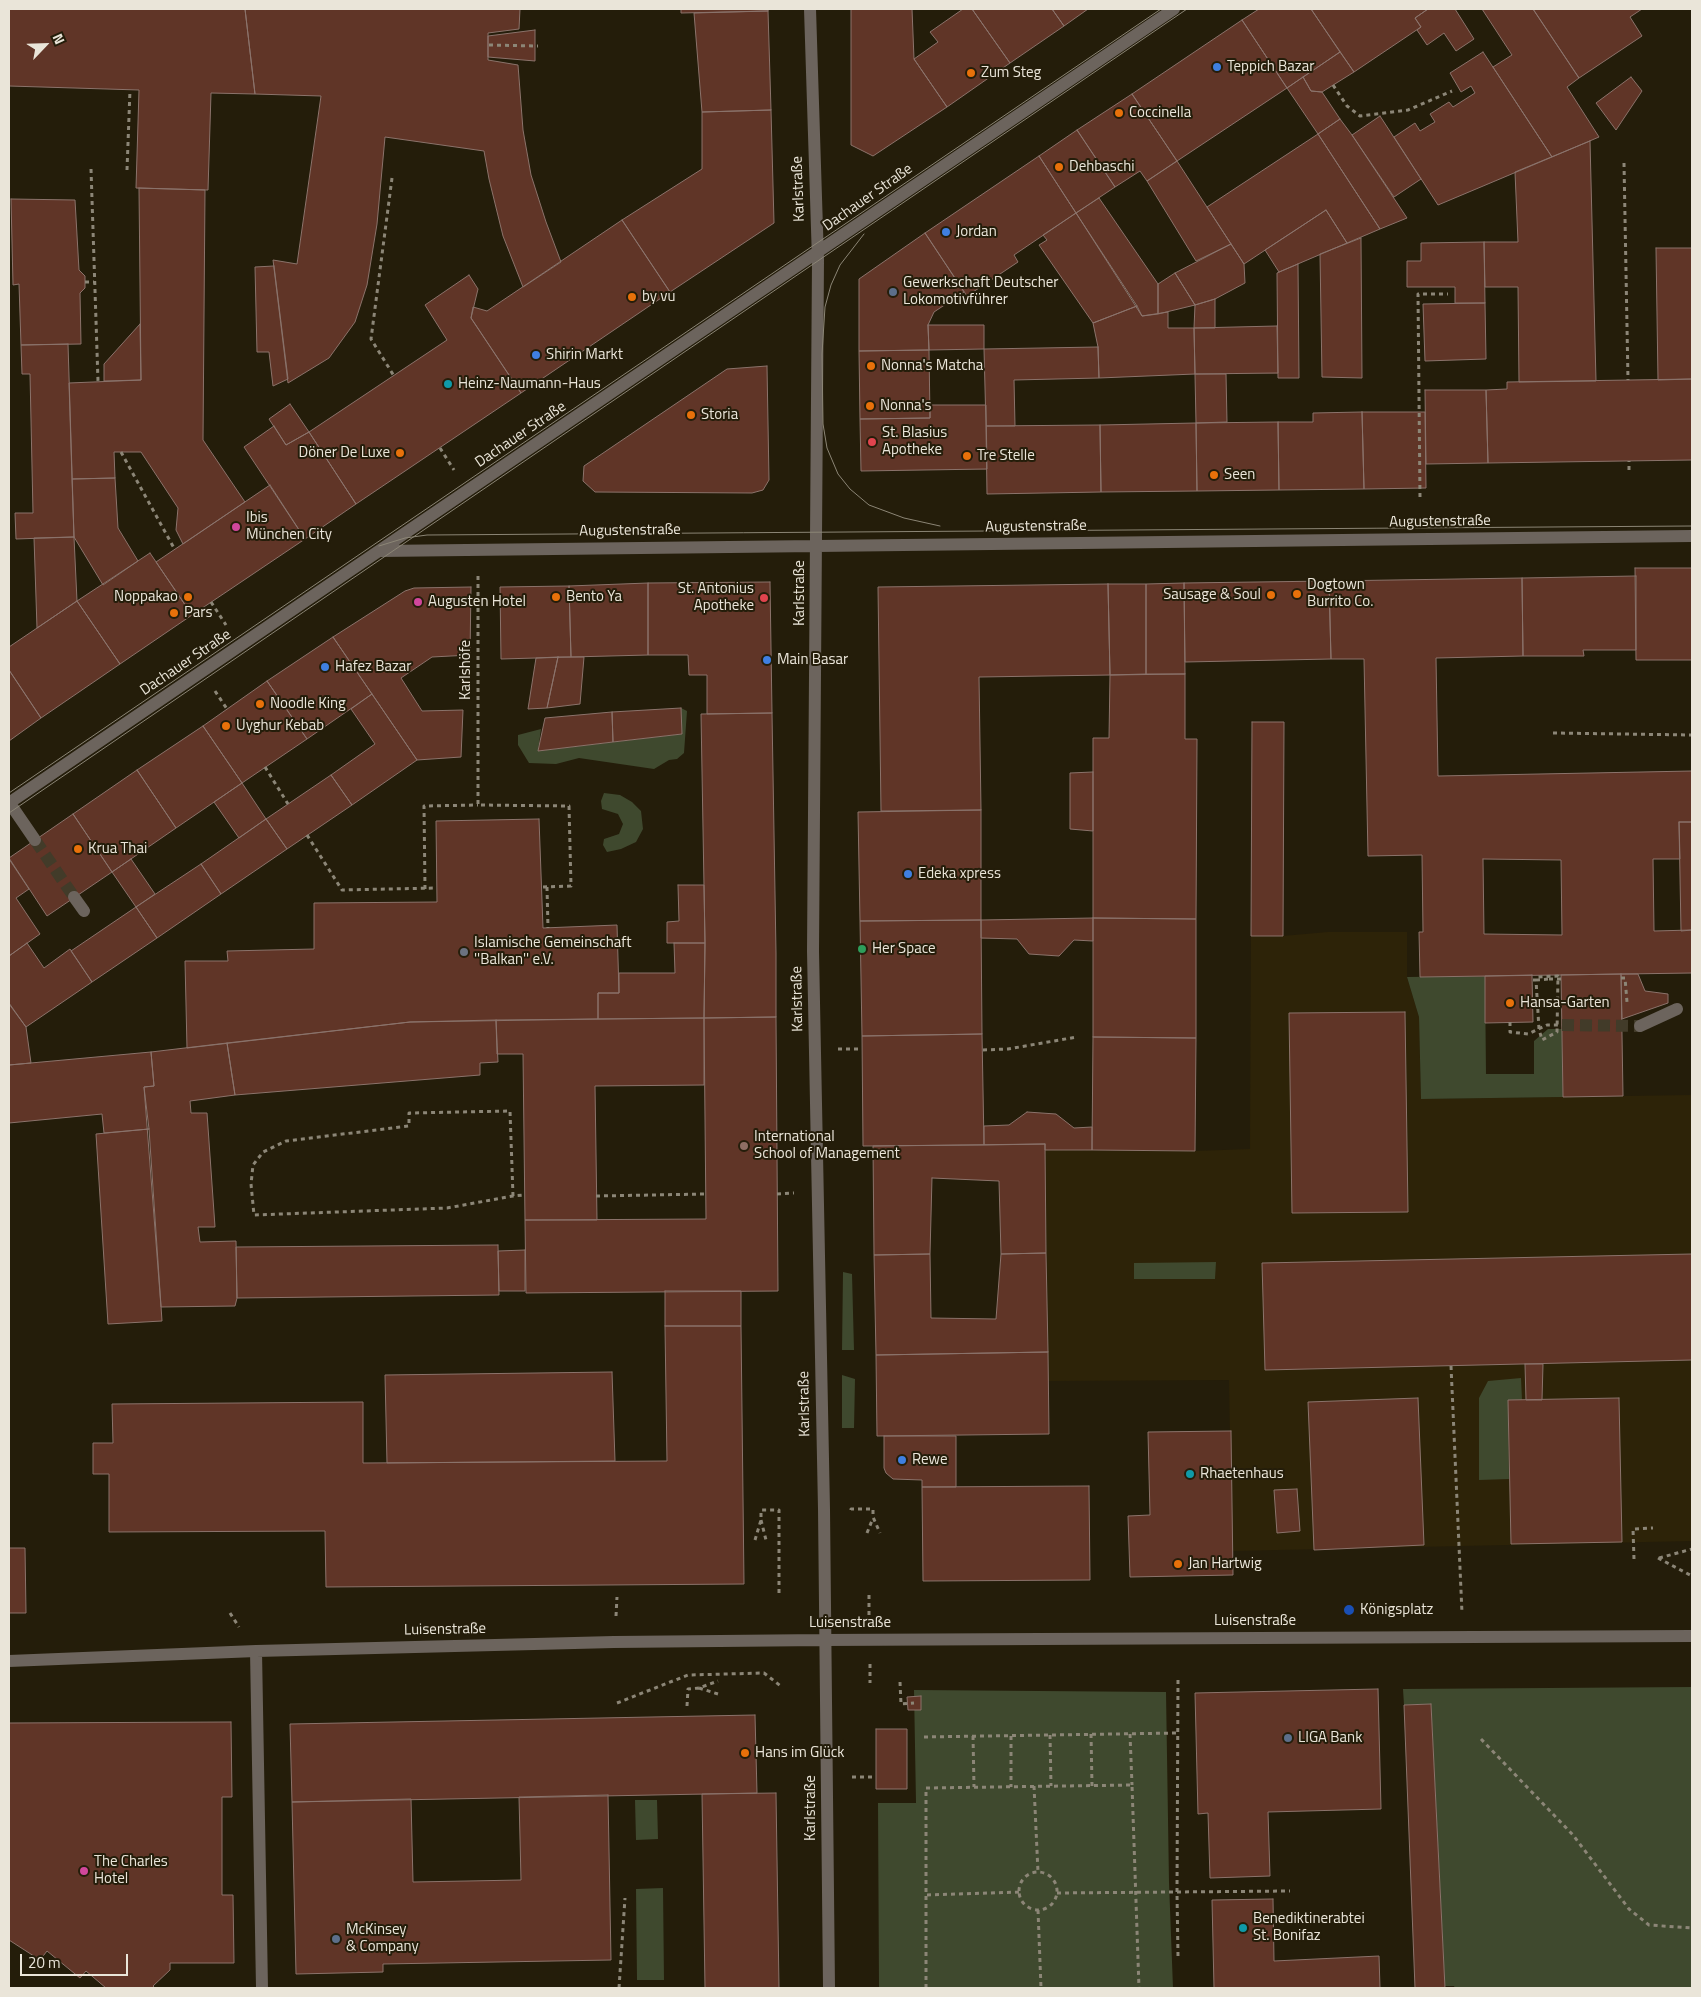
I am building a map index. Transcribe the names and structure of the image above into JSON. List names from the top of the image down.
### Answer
{
  "streets": {
    "street": [
      "Karlstraße",
      "Dachauer Straße",
      "Augustenstraße",
      "Luisenstraße"
    ],
    "path": ["Karlshöfe"]
  },
  "crossings": [
    ["Karlstraße", "Dachauer Straße"],
    ["Karlstraße", "Augustenstraße"],
    ["Karlstraße", "Luisenstraße"],
    ["Dachauer Straße", "Augustenstraße"],
    ["Augustenstraße", "Karlshöfe"]
  ],
  "places": [
    "Teppich Bazar",
    "Zum Steg",
    "Coccinella",
    "Dehbaschi",
    "Jordan",
    "Gewerkschaft Deutscher Lokomotivführer",
    "by vu",
    "Shirin Markt",
    "Nonna's Matcha",
    "Heinz-Naumann-Haus",
    "Nonna's",
    "Storia",
    "St. Blasius Apotheke",
    "Döner De Luxe",
    "Tre Stelle",
    "Seen",
    "Ibis München City",
    "Dogtown Burrito Co.",
    "Sausage & Soul",
    "Noppakao",
    "Bento Ya",
    "St. Antonius Apotheke",
    "Augusten Hotel",
    "Pars",
    "Main Basar",
    "Hafez Bazar",
    "Noodle King",
    "Uyghur Kebab",
    "Krua Thai",
    "Edeka xpress",
    "Her Space",
    "Islamische Gemeinschaft ''Balkan'' e.V.",
    "Hansa-Garten",
    "International School of Management",
    "Rewe",
    "Rhaetenhaus",
    "Jan Hartwig",
    "Königsplatz",
    "LIGA Bank",
    "Hans im Glück",
    "The Charles Hotel",
    "Benediktinerabtei St. Bonifaz",
    "McKinsey & Company"
  ],
  "scale_bar": "20 m",
  "north": "top right"
}
